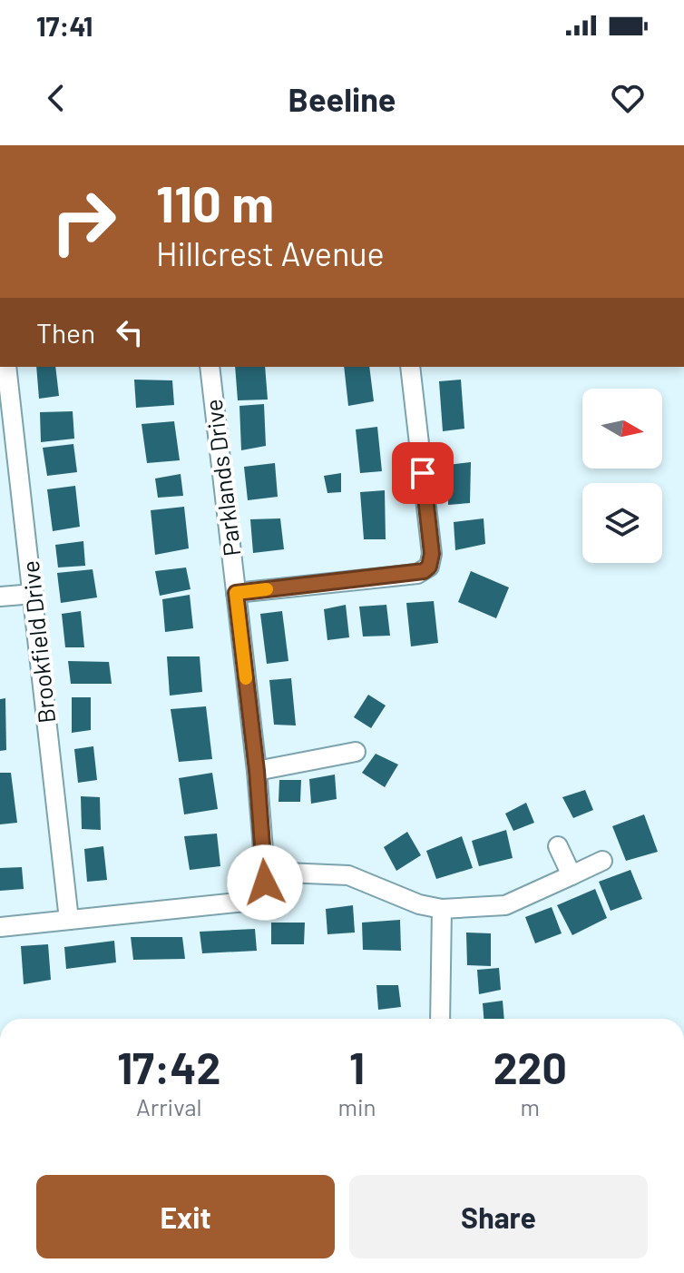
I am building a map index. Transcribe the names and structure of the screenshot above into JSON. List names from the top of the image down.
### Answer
{
  "streets": {
    "street": ["Parklands Drive", "Brookfield Drive"]
  },
  "crossings": [
    ["Parklands Drive", "Brookfield Drive"]
  ],
  "north": "right",
  "page": {
    "status": "17:41",
    "header": "Beeline",
    "turn": ["110 m", "Hillcrest Avenue"],
    "then": "Then",
    "eta": [
      "17:42",
      "Arrival",
      "1",
      "min",
      "220",
      "m"
    ],
    "buttons": ["Exit", "Share"]
  }
}
